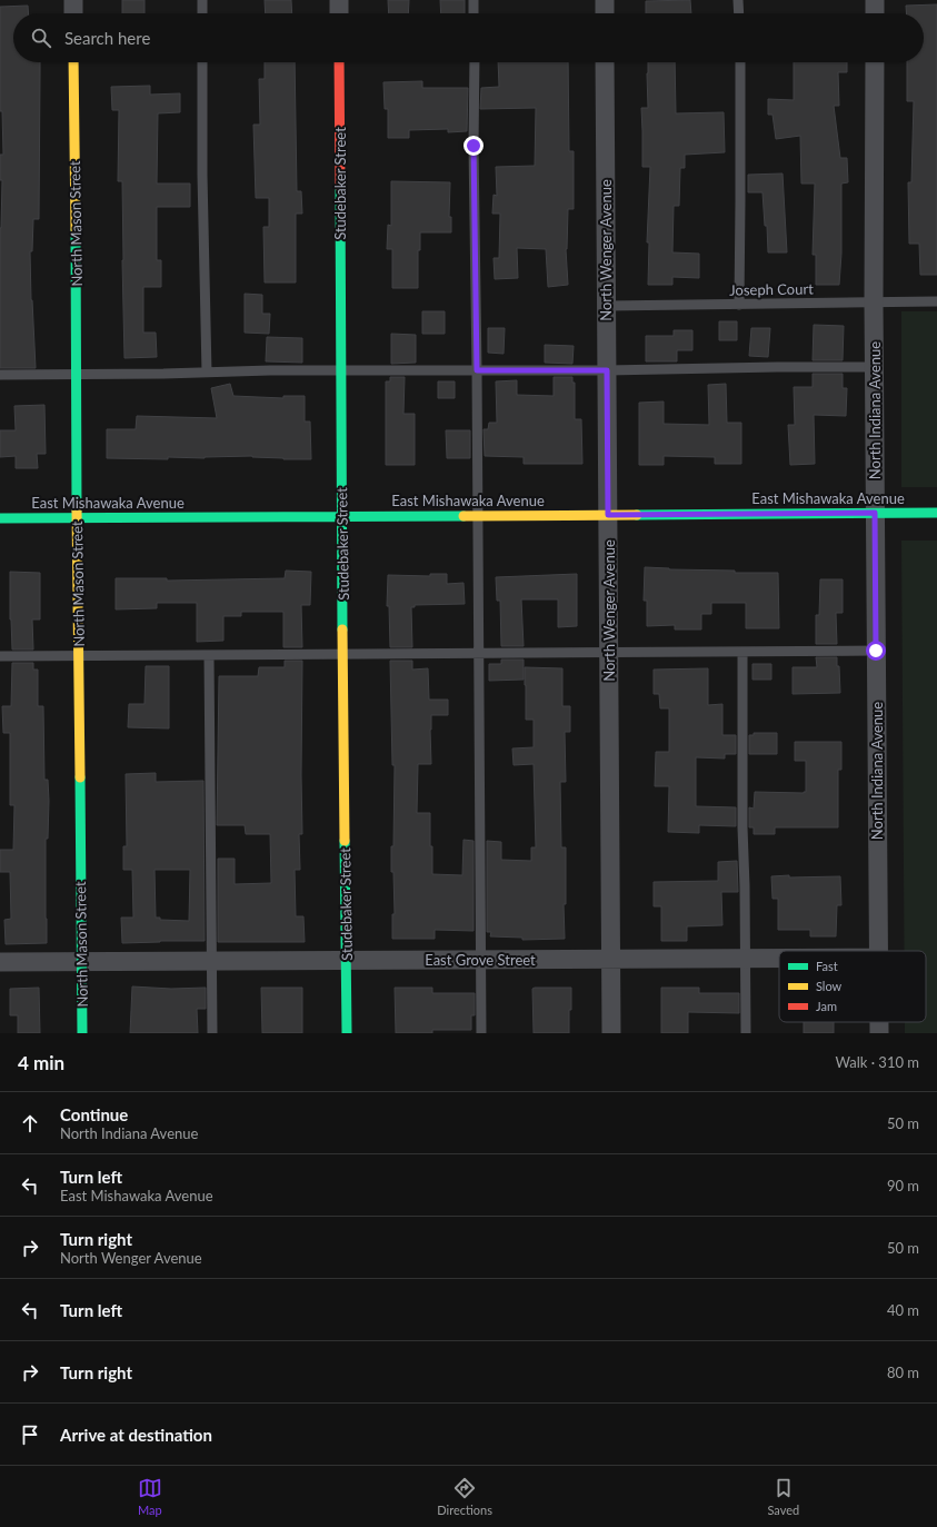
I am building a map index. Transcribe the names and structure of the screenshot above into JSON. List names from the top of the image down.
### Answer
{
  "streets": {
    "street": [
      "Studebaker Street",
      "North Mason Street",
      "North Wenger Avenue",
      "North Indiana Avenue",
      "East Mishawaka Avenue",
      "East Grove Street"
    ],
    "lane": ["Joseph Court"]
  },
  "crossings": [
    ["Studebaker Street", "East Mishawaka Avenue"],
    ["Studebaker Street", "East Grove Street"],
    ["North Mason Street", "East Mishawaka Avenue"],
    ["North Mason Street", "East Grove Street"],
    ["North Wenger Avenue", "Joseph Court"],
    ["North Wenger Avenue", "East Mishawaka Avenue"],
    ["North Wenger Avenue", "East Grove Street"],
    ["Joseph Court", "North Indiana Avenue"],
    ["North Indiana Avenue", "East Mishawaka Avenue"]
  ],
  "legend": ["Fast", "Slow", "Jam"],
  "page": {
    "search": "Search here",
    "heading": ["4 min", "Walk · 310 m"],
    "list": [
      ["Continue", "North Indiana Avenue", "50 m"],
      ["Turn left", "East Mishawaka Avenue", "90 m"],
      ["Turn right", "North Wenger Avenue", "50 m"],
      ["Turn left", "40 m"],
      ["Turn right", "80 m"],
      "Arrive at destination"
    ],
    "nav": ["Map", "Directions", "Saved"]
  }
}
